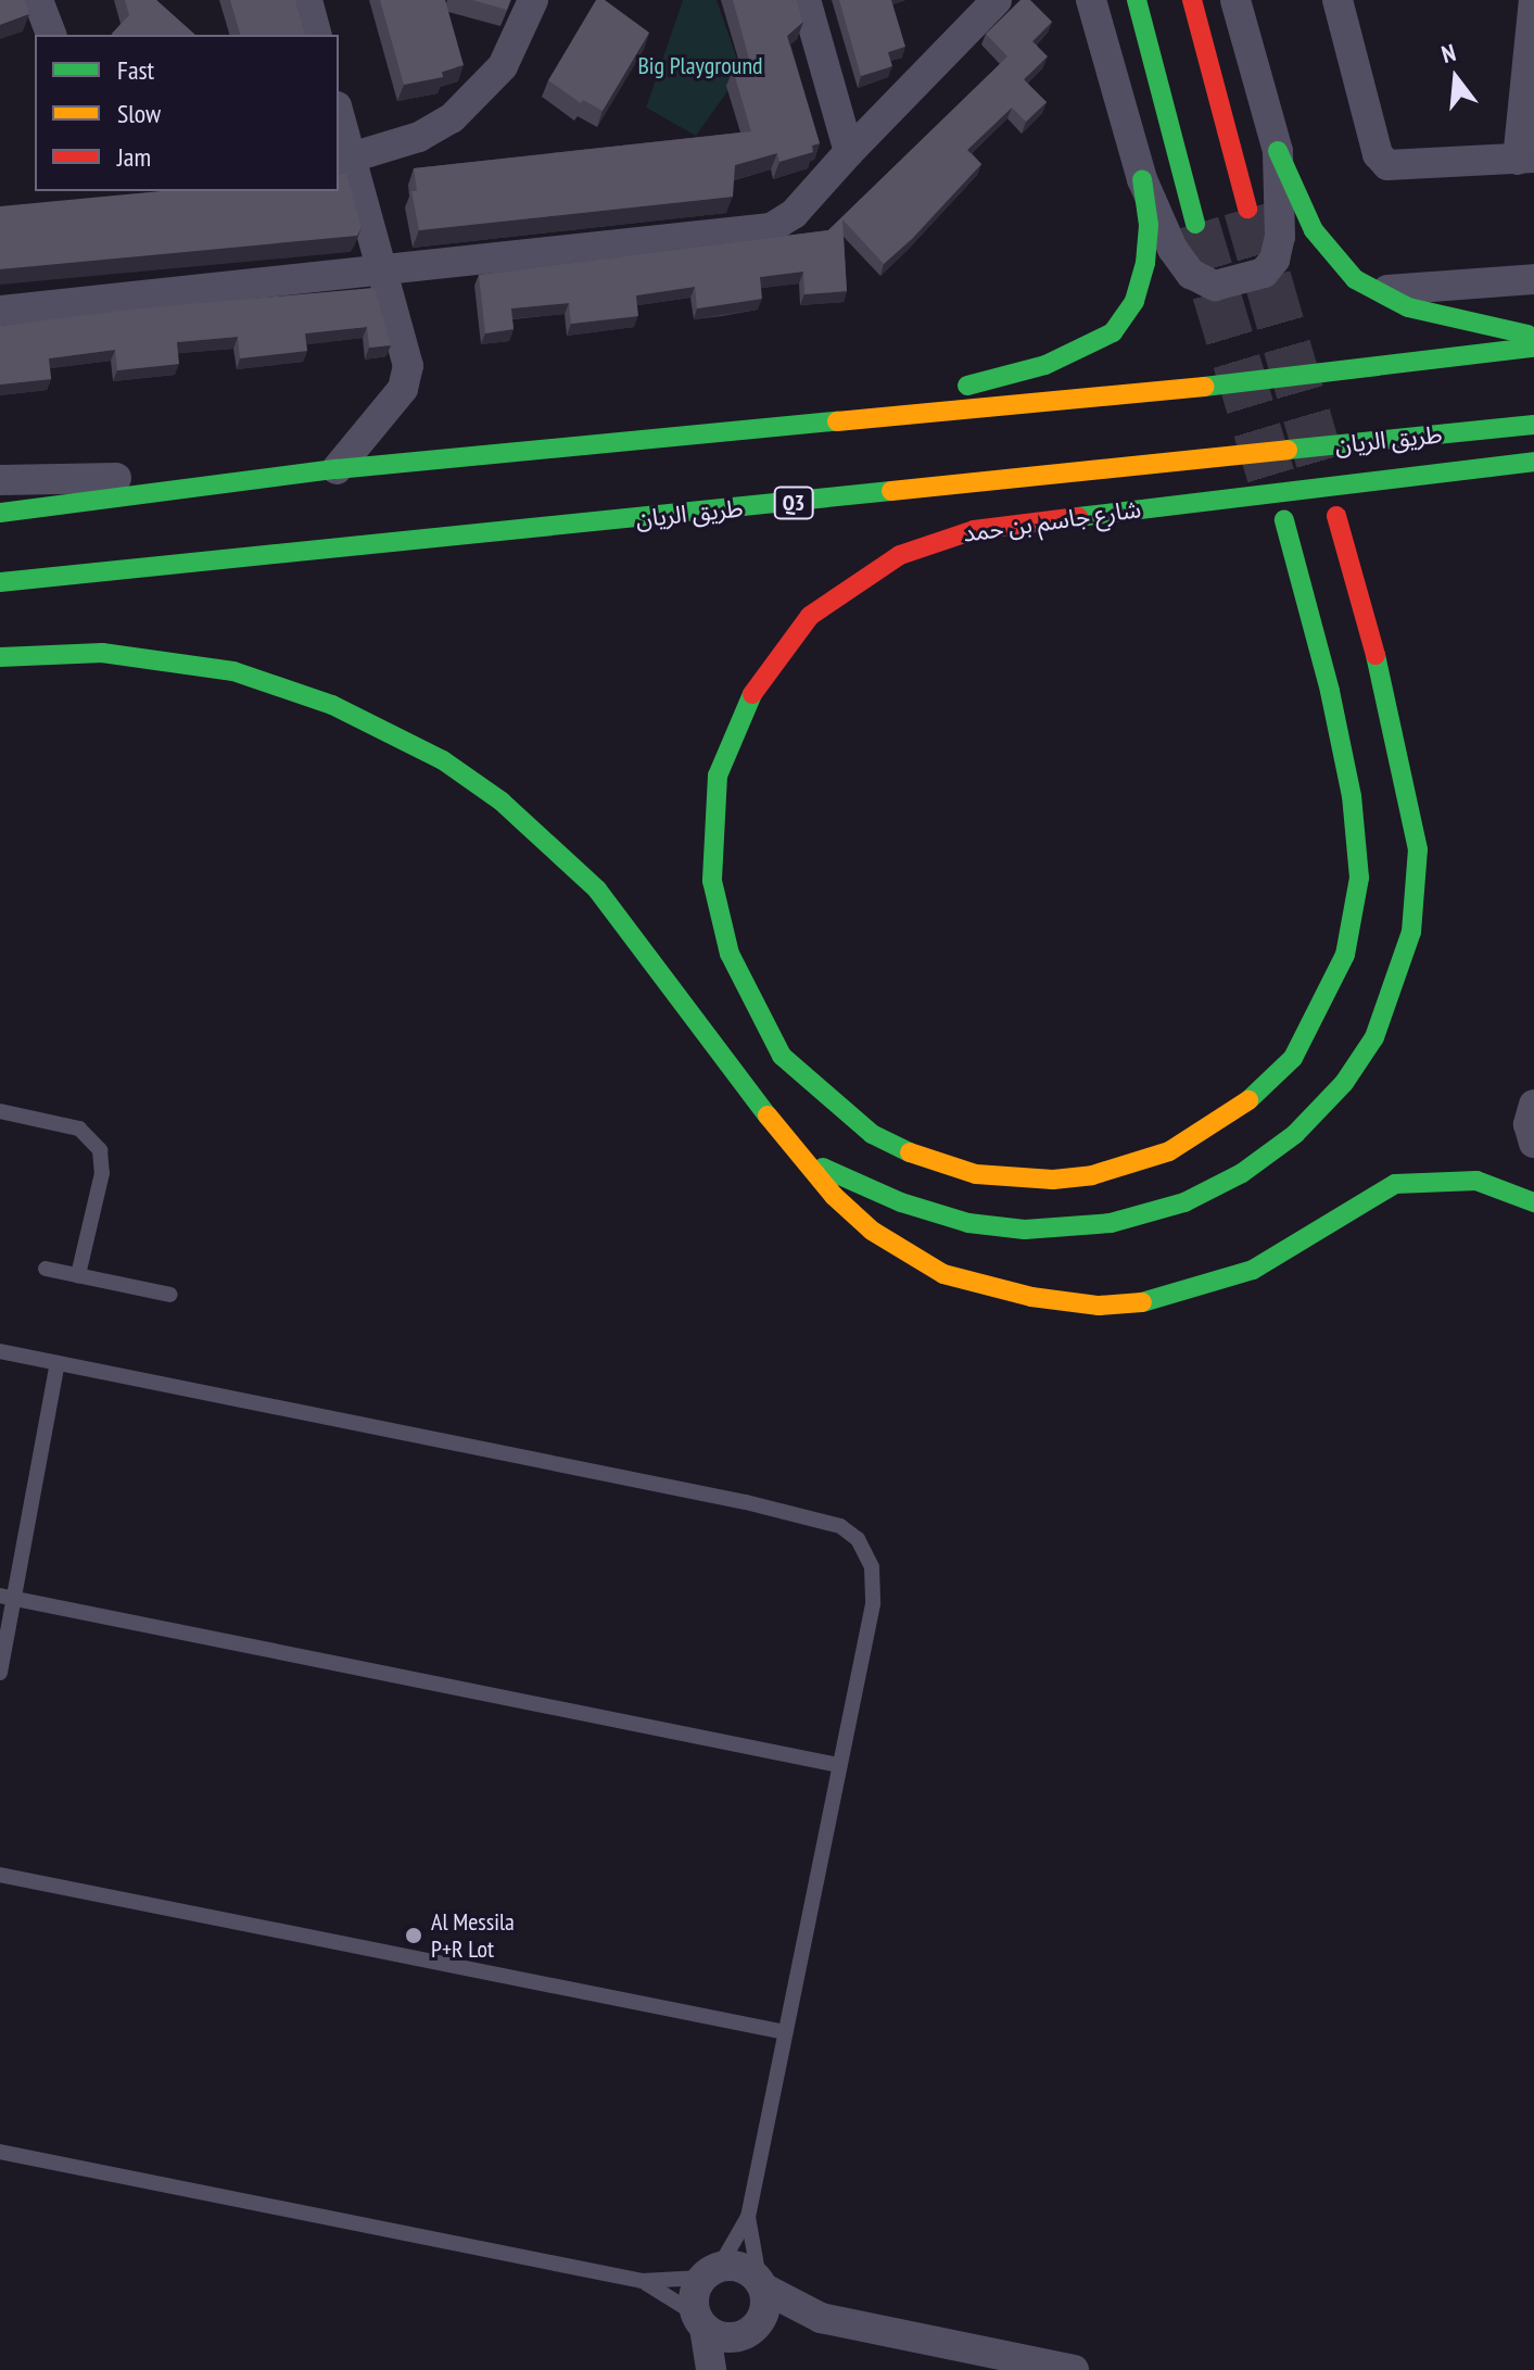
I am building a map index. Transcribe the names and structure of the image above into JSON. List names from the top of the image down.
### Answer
{
  "streets": {
    "main road": ["طريق الريان", "Q3", "شارع جاسم بن حمد"]
  },
  "parks": ["Big Playground"],
  "places": ["Al Messila P+R Lot"],
  "legend": ["Fast", "Slow", "Jam"],
  "north": "top"
}
